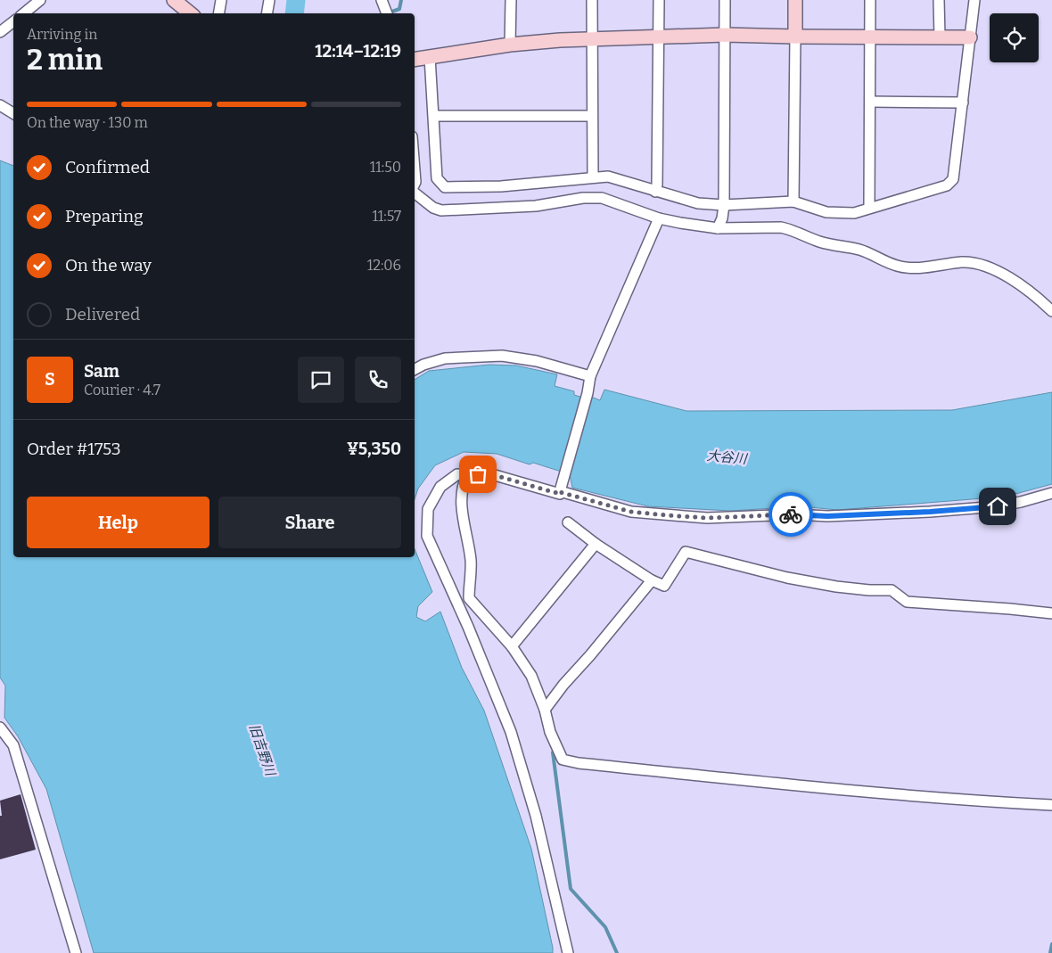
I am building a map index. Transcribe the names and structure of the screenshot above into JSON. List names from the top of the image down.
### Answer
{
  "water": ["大谷川", "旧吉野川"],
  "page": {
    "heading": ["2 min", "Arriving in", "12:14–12:19"],
    "panel": [
      "Sam",
      "Courier · 4.7",
      "Order #1753",
      "¥5,350"
    ],
    "bar": "On the way · 130 m",
    "list": [
      ["Confirmed", "11:50"],
      ["Preparing", "11:57"],
      ["On the way", "12:06"],
      "Delivered"
    ],
    "round": "S",
    "buttons": ["Help", "Share"]
  }
}
